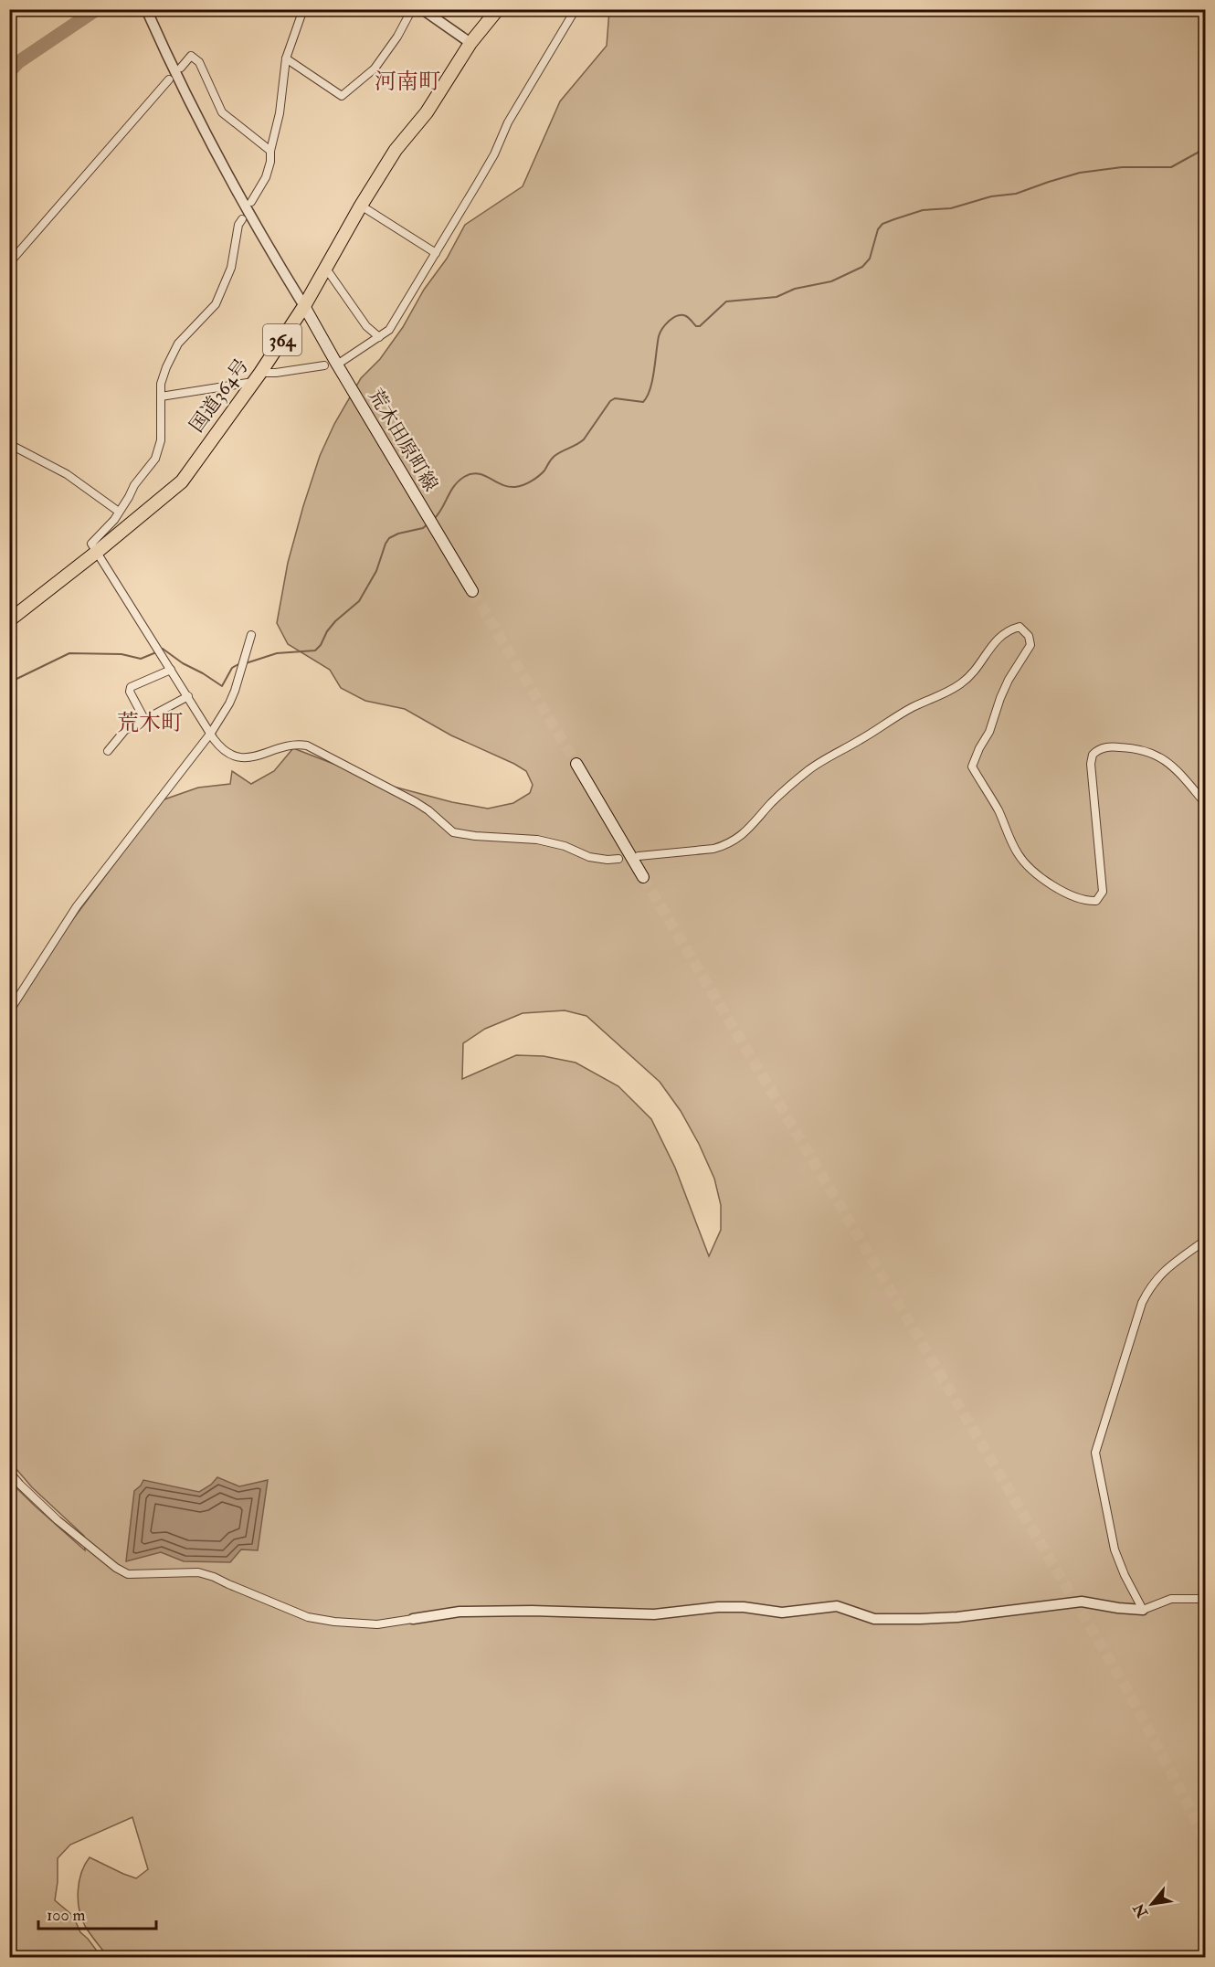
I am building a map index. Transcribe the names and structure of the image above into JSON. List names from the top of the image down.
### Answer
{
  "streets": {
    "highway": ["364", "国道364号"],
    "main road": ["荒木田原町線"]
  },
  "crossings": [
    ["国道364号", "荒木田原町線"]
  ],
  "districts": ["河南町", "荒木町"],
  "scale_bar": "100 m",
  "north": "bottom left"
}
